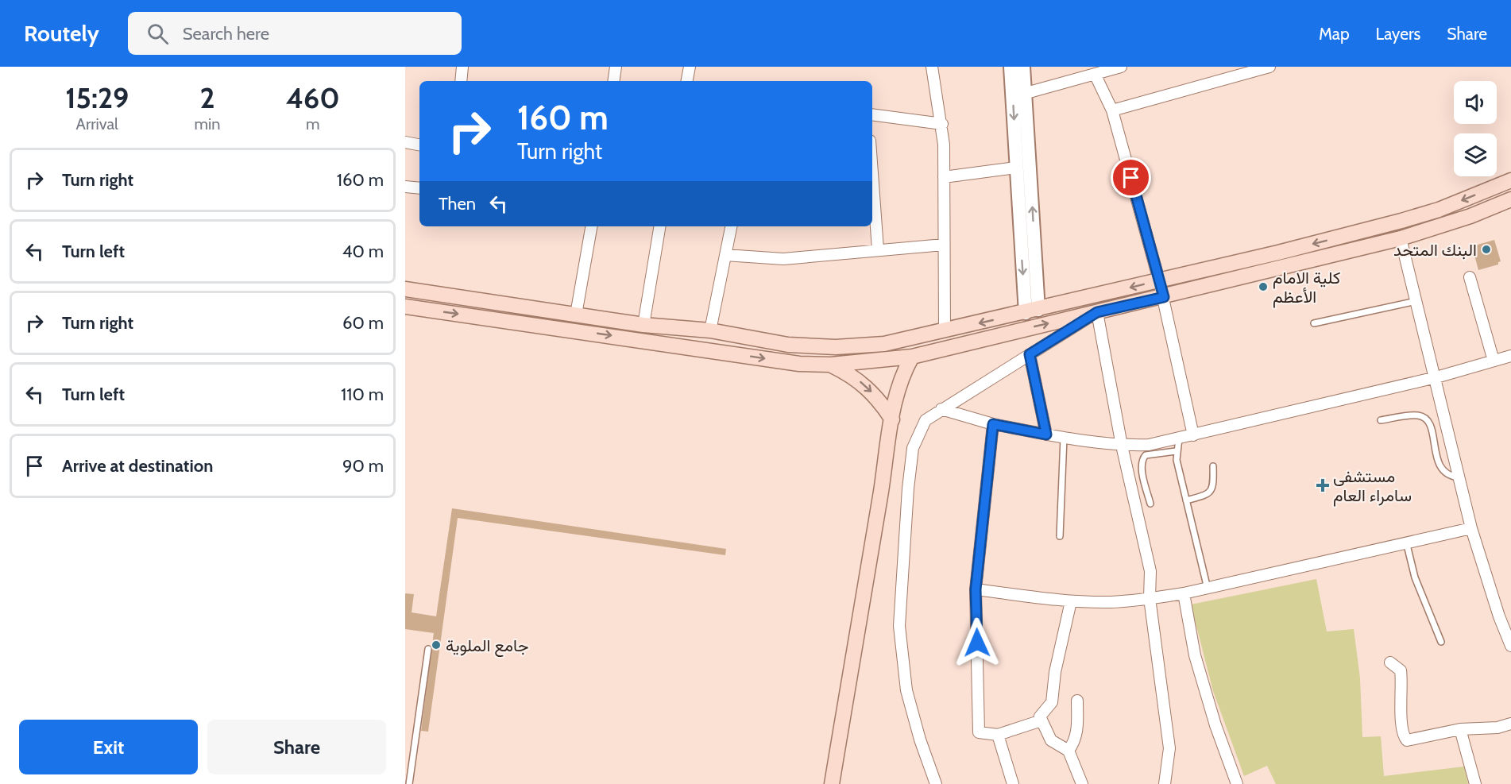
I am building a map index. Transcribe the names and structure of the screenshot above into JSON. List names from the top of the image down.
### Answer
{
  "places": {
    "other": ["البنك المتحد", "كلية الامام الأعظم", "جامع الملوية"],
    "health": ["مستشفى سامراء العام"]
  },
  "page": {
    "header": "Routely",
    "search": "Search here",
    "nav": ["Map", "Layers", "Share"],
    "eta": [
      "15:29",
      "Arrival",
      "2",
      "min",
      "460",
      "m"
    ],
    "turn": ["160 m", "Turn right"],
    "list": [
      {
        "name": "Turn right",
        "value": "160 m"
      },
      {
        "name": "Turn left",
        "value": "40 m"
      },
      {
        "name": "Turn right",
        "value": "60 m"
      },
      {
        "name": "Turn left",
        "value": "110 m"
      },
      {
        "name": "Arrive at destination",
        "value": "90 m"
      }
    ],
    "then": "Then",
    "buttons": ["Exit", "Share"]
  }
}
